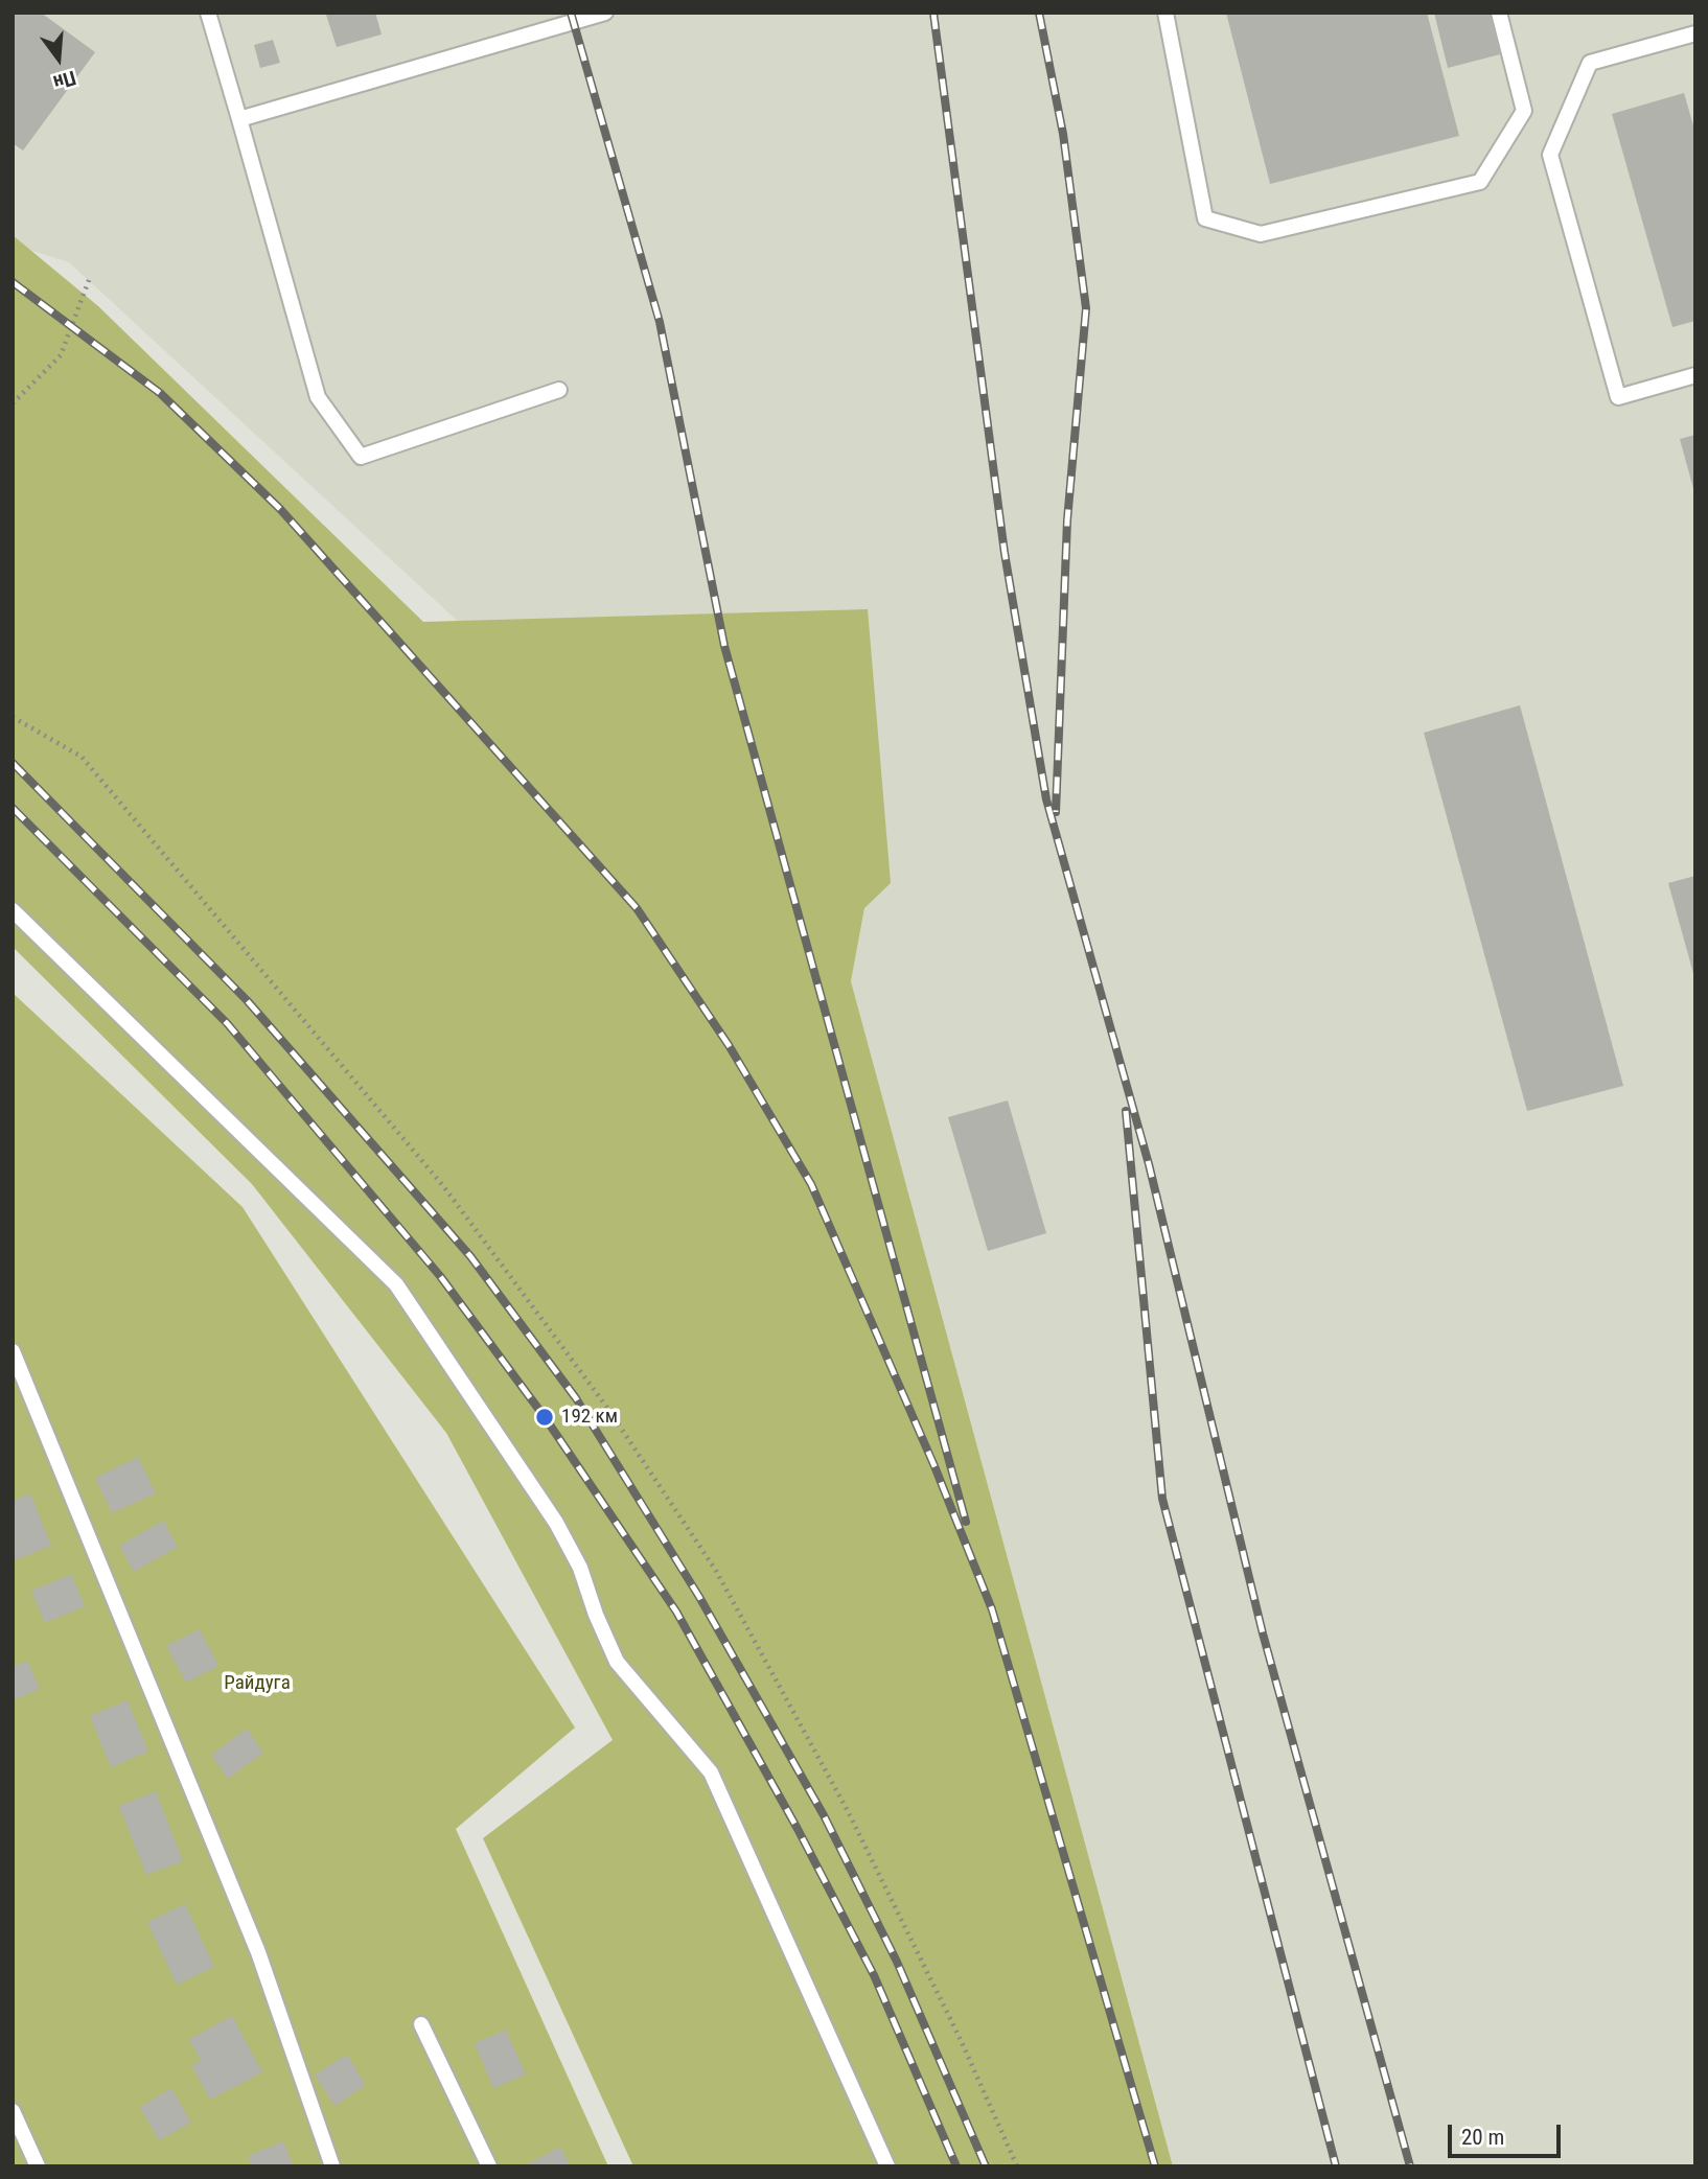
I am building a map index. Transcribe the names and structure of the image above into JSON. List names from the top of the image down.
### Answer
{
  "parks": ["Райдуга"],
  "places": ["192 км"],
  "scale_bar": "20 m",
  "north": "bottom"
}
